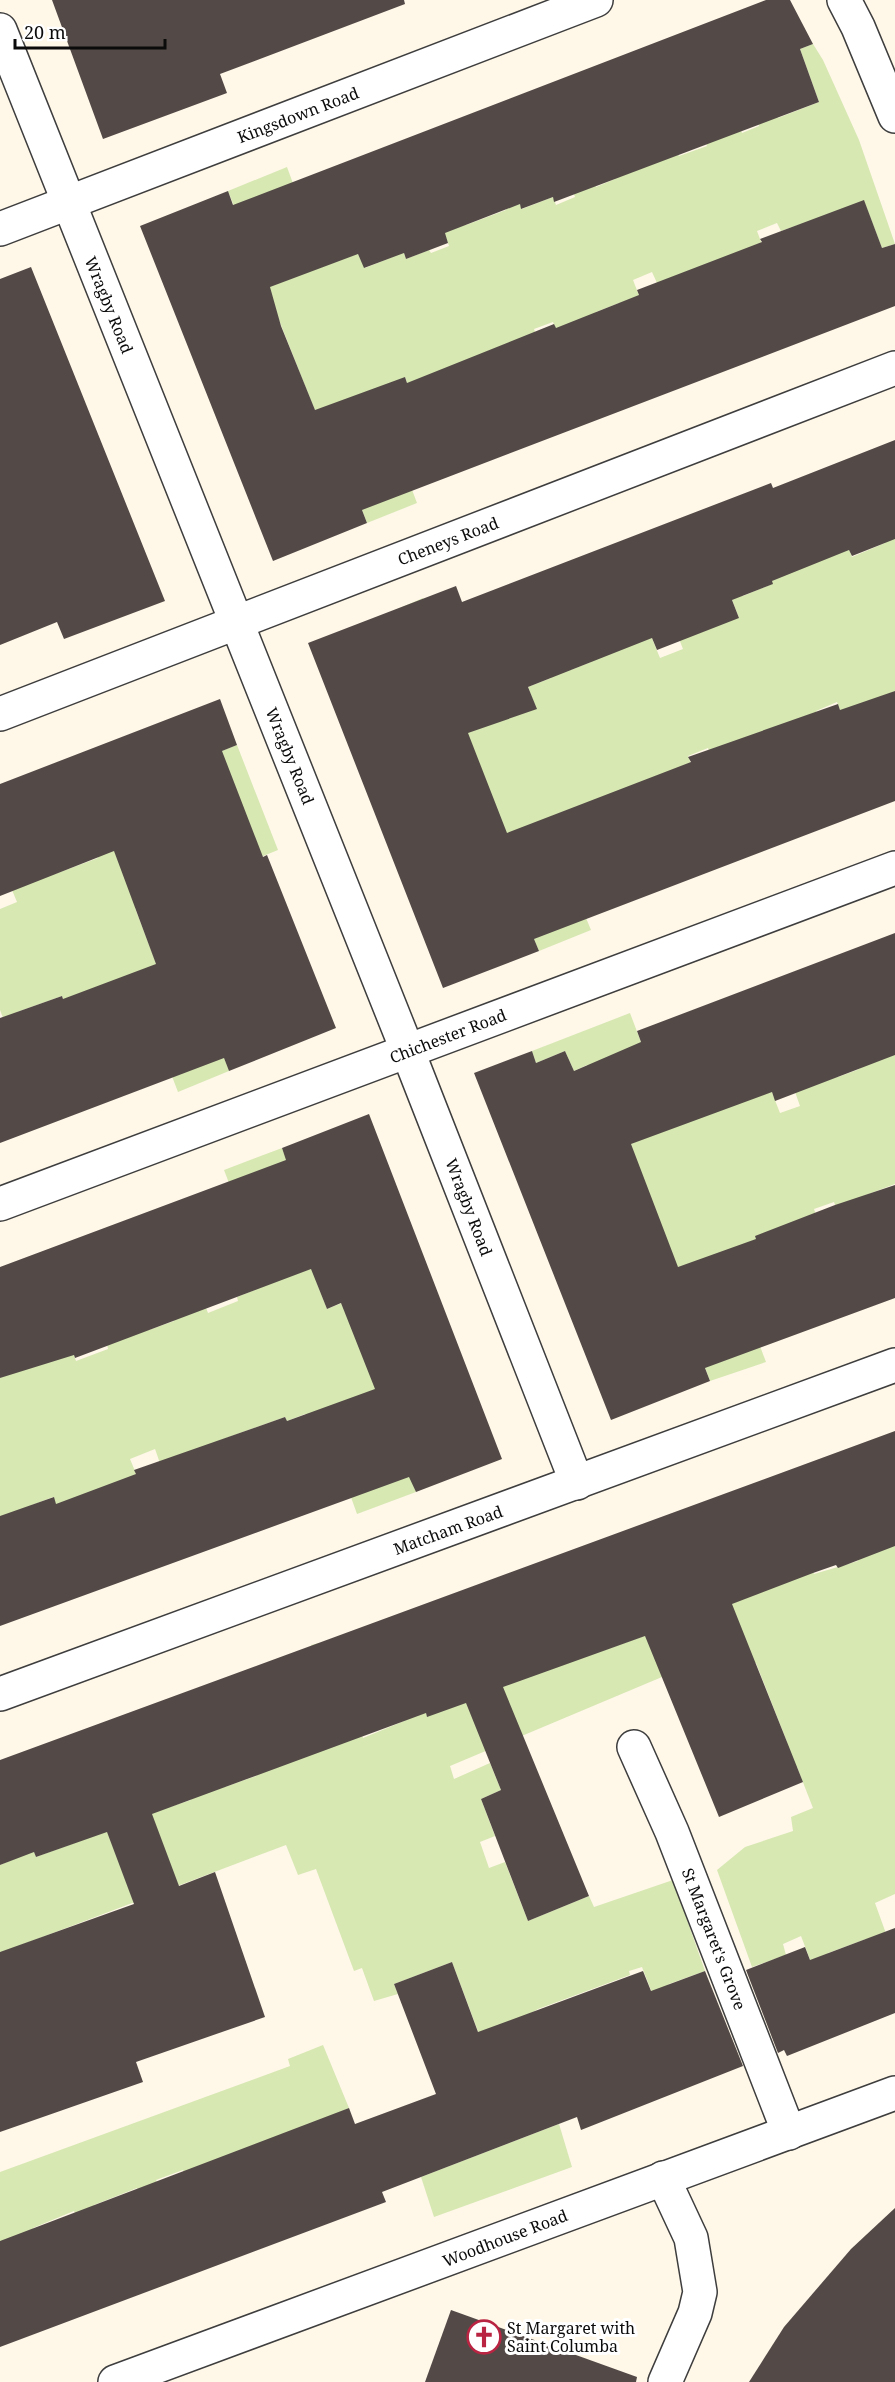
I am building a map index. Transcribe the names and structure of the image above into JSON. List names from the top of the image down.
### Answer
{
  "streets": {
    "street": [
      "Kingsdown Road",
      "Wragby Road",
      "Cheneys Road",
      "Chichester Road",
      "Matcham Road",
      "St Margaret's Grove",
      "Woodhouse Road"
    ]
  },
  "crossings": [
    ["Kingsdown Road", "Wragby Road"],
    ["Wragby Road", "Cheneys Road"],
    ["Wragby Road", "Chichester Road"],
    ["Wragby Road", "Matcham Road"],
    ["St Margaret's Grove", "Woodhouse Road"]
  ],
  "places": {
    "church": ["St Margaret with Saint Columba"]
  },
  "scale_bar": "20 m"
}
